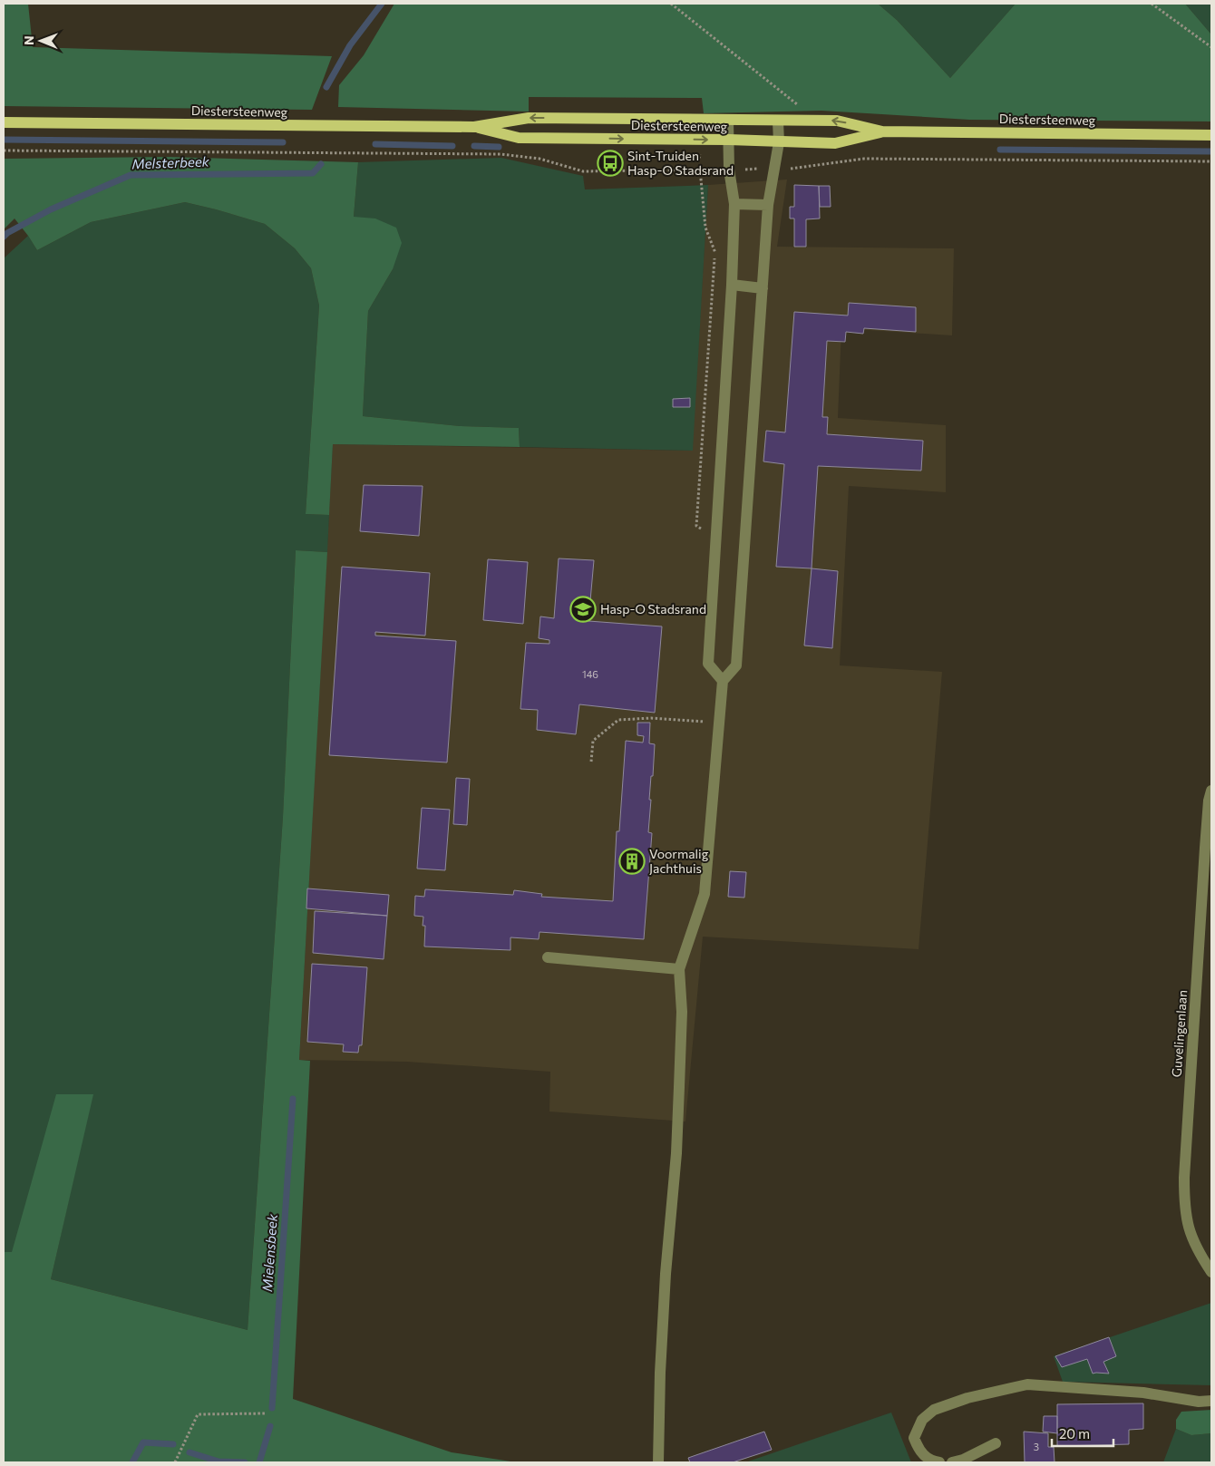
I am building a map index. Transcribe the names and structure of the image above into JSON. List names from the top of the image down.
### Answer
{
  "streets": {
    "main road": ["Diestersteenweg"],
    "street": ["Guvelingenlaan"]
  },
  "water": ["Melsterbeek", "Mielensbeek"],
  "places": {
    "bus stop": ["Sint-Truiden Hasp-O Stadsrand"],
    "school or university": ["Hasp-O Stadsrand"],
    "building": ["Voormalig Jachthuis"]
  },
  "house_numbers": ["146", "3"],
  "scale_bar": "20 m",
  "north": "left"
}
